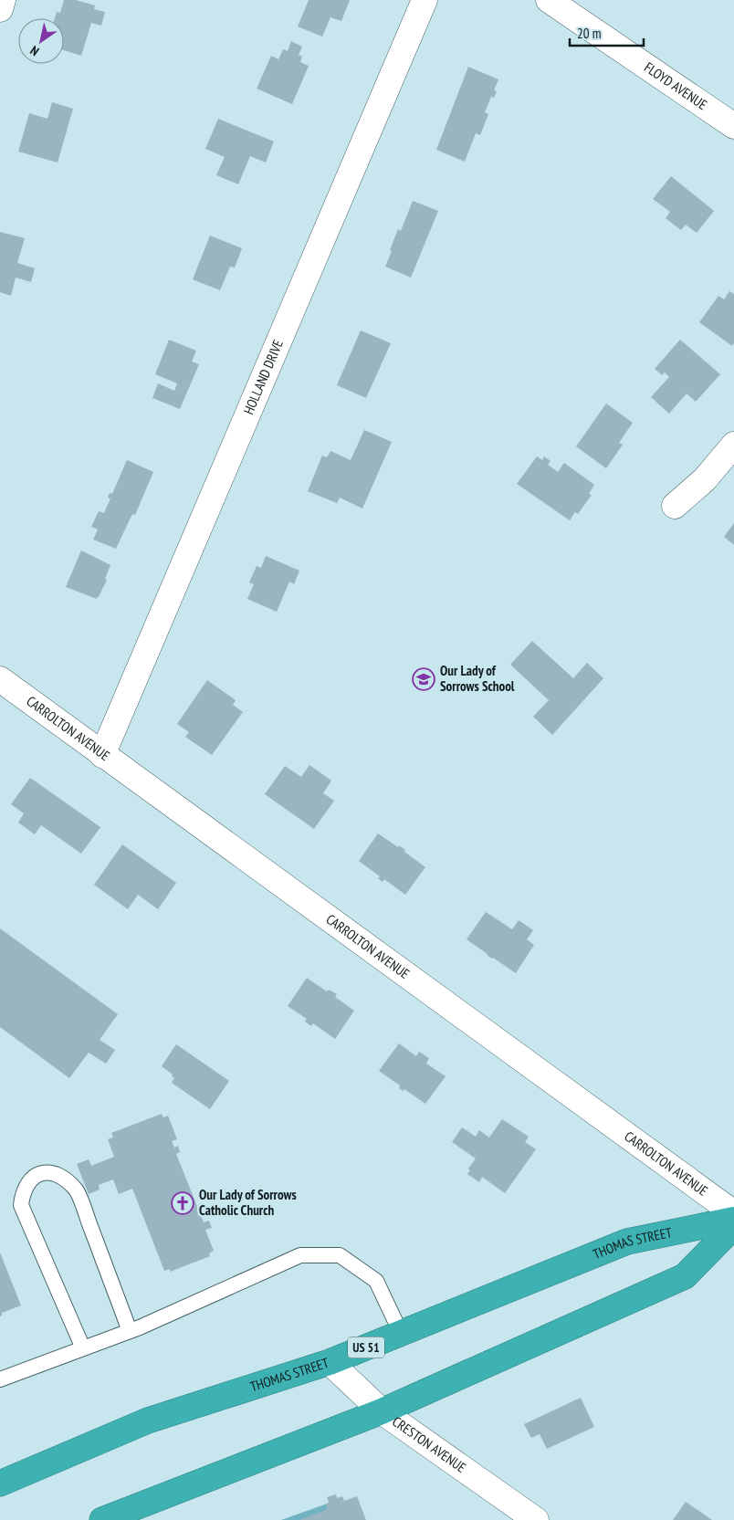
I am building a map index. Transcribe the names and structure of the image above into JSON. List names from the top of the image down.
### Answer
{
  "streets": {
    "highway": ["THOMAS STREET", "US 51"],
    "street": [
      "FLOYD AVENUE",
      "HOLLAND DRIVE",
      "CARROLTON AVENUE",
      "CRESTON AVENUE"
    ]
  },
  "crossings": [
    ["HOLLAND DRIVE", "CARROLTON AVENUE"],
    ["THOMAS STREET", "CRESTON AVENUE"]
  ],
  "places": {
    "school or university": ["Our Lady of Sorrows School"],
    "church": ["Our Lady of Sorrows Catholic Church"]
  },
  "scale_bar": "20 m",
  "north": "bottom left"
}
